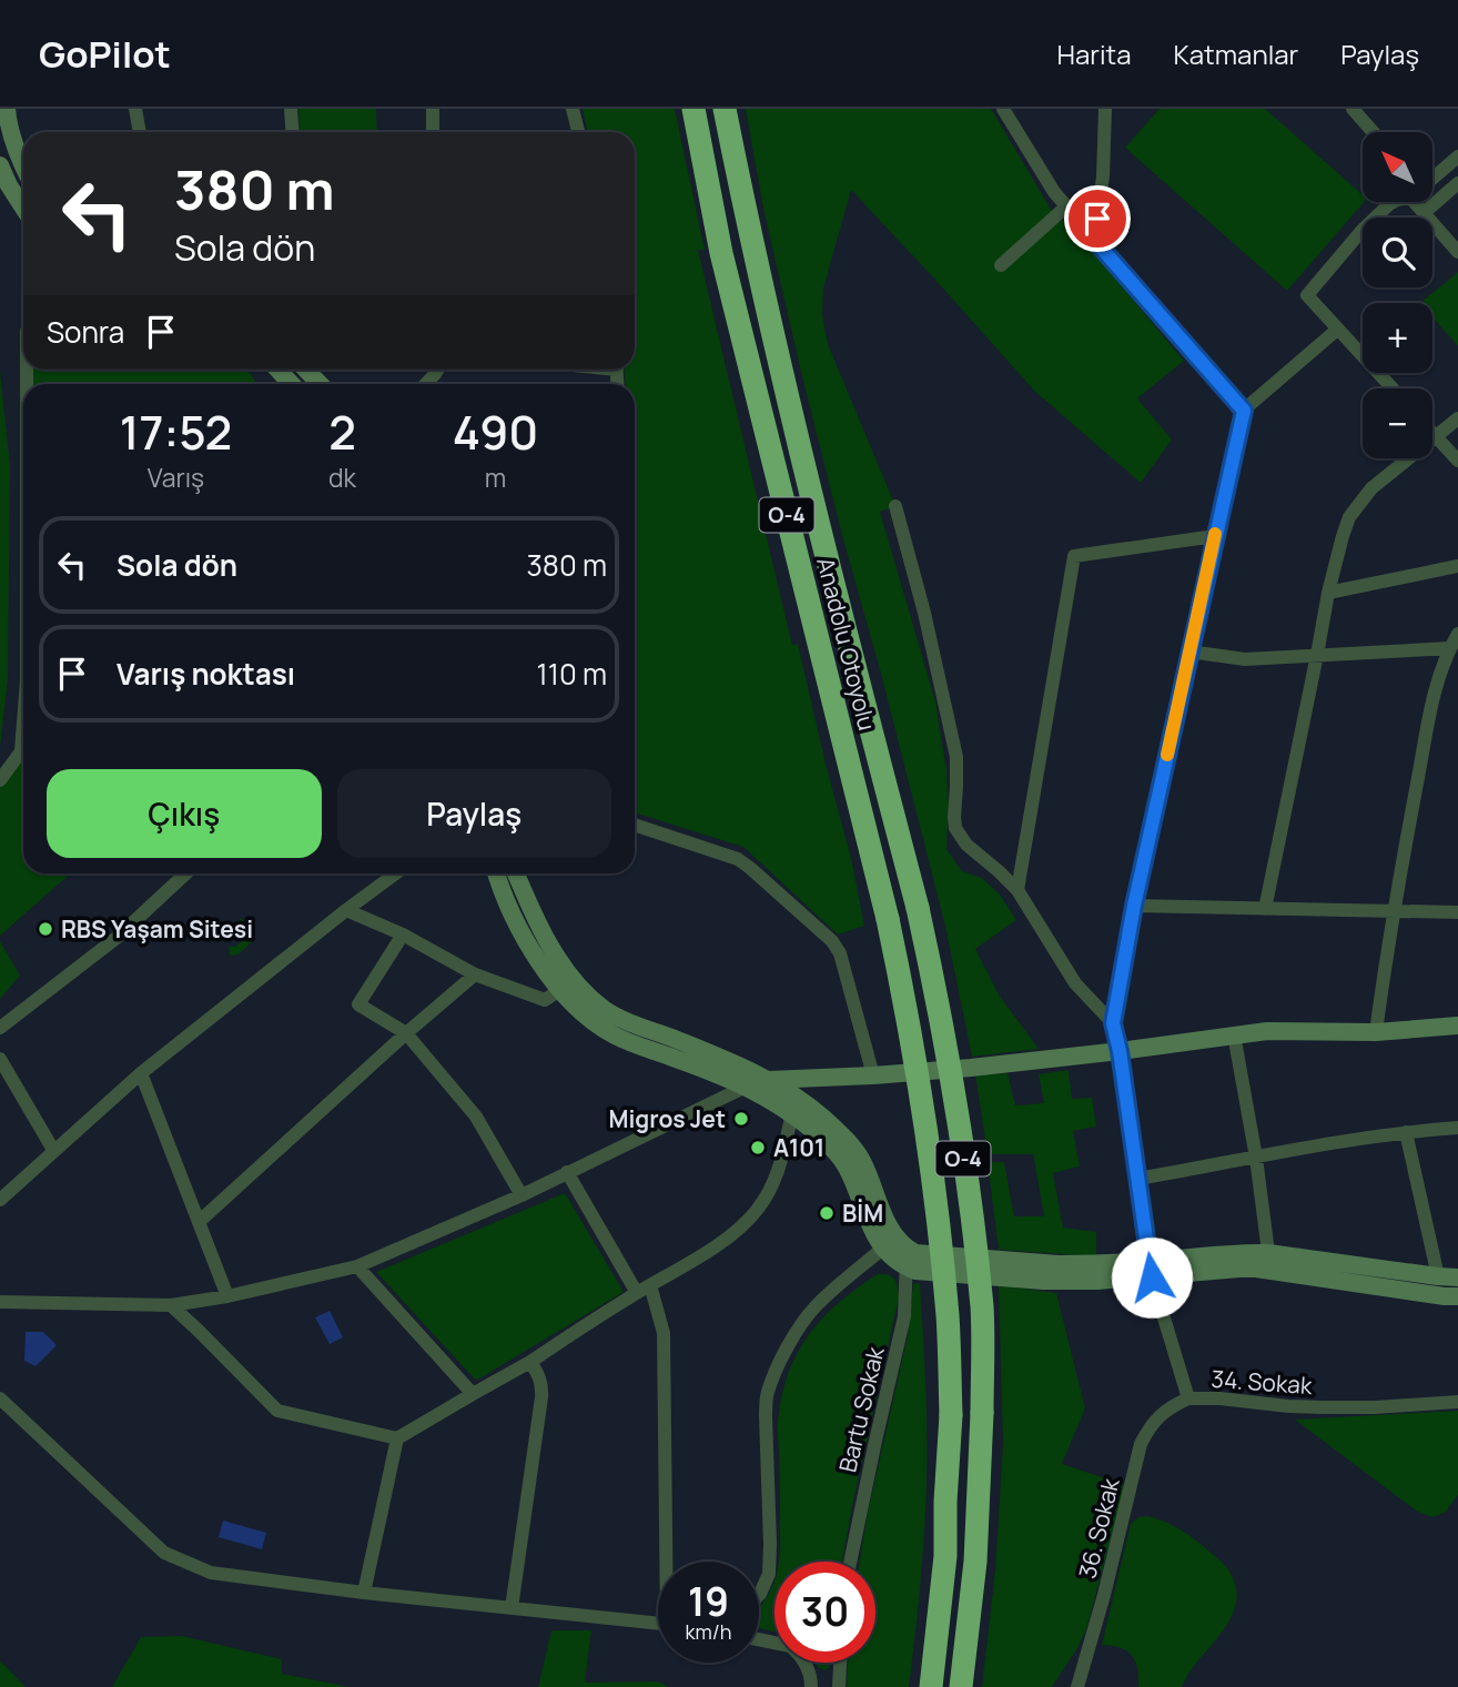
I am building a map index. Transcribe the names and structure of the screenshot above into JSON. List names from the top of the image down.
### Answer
{
  "streets": {
    "highway": ["O-4", "Anadolu Otoyolu"],
    "street": ["34. Sokak", "Bartu Sokak", "36. Sokak"]
  },
  "crossings": [
    ["34. Sokak", "36. Sokak"]
  ],
  "places": [
    "RBS Yaşam Sitesi",
    "Migros Jet",
    "A101",
    "BİM"
  ],
  "north": "top left",
  "page": {
    "header": "GoPilot",
    "nav": ["Harita", "Katmanlar", "Paylaş"],
    "map_buttons": ["+", "−"],
    "turn": ["380 m", "Sola dön"],
    "then": "Sonra",
    "eta": [
      "17:52",
      "Varış",
      "2",
      "dk",
      "490",
      "m"
    ],
    "list": [
      {
        "name": "Sola dön",
        "value": "380 m"
      },
      {
        "name": "Varış noktası",
        "value": "110 m"
      }
    ],
    "buttons": ["Çıkış", "Paylaş"],
    "speed": "19 km/h",
    "limit": "30"
  }
}
